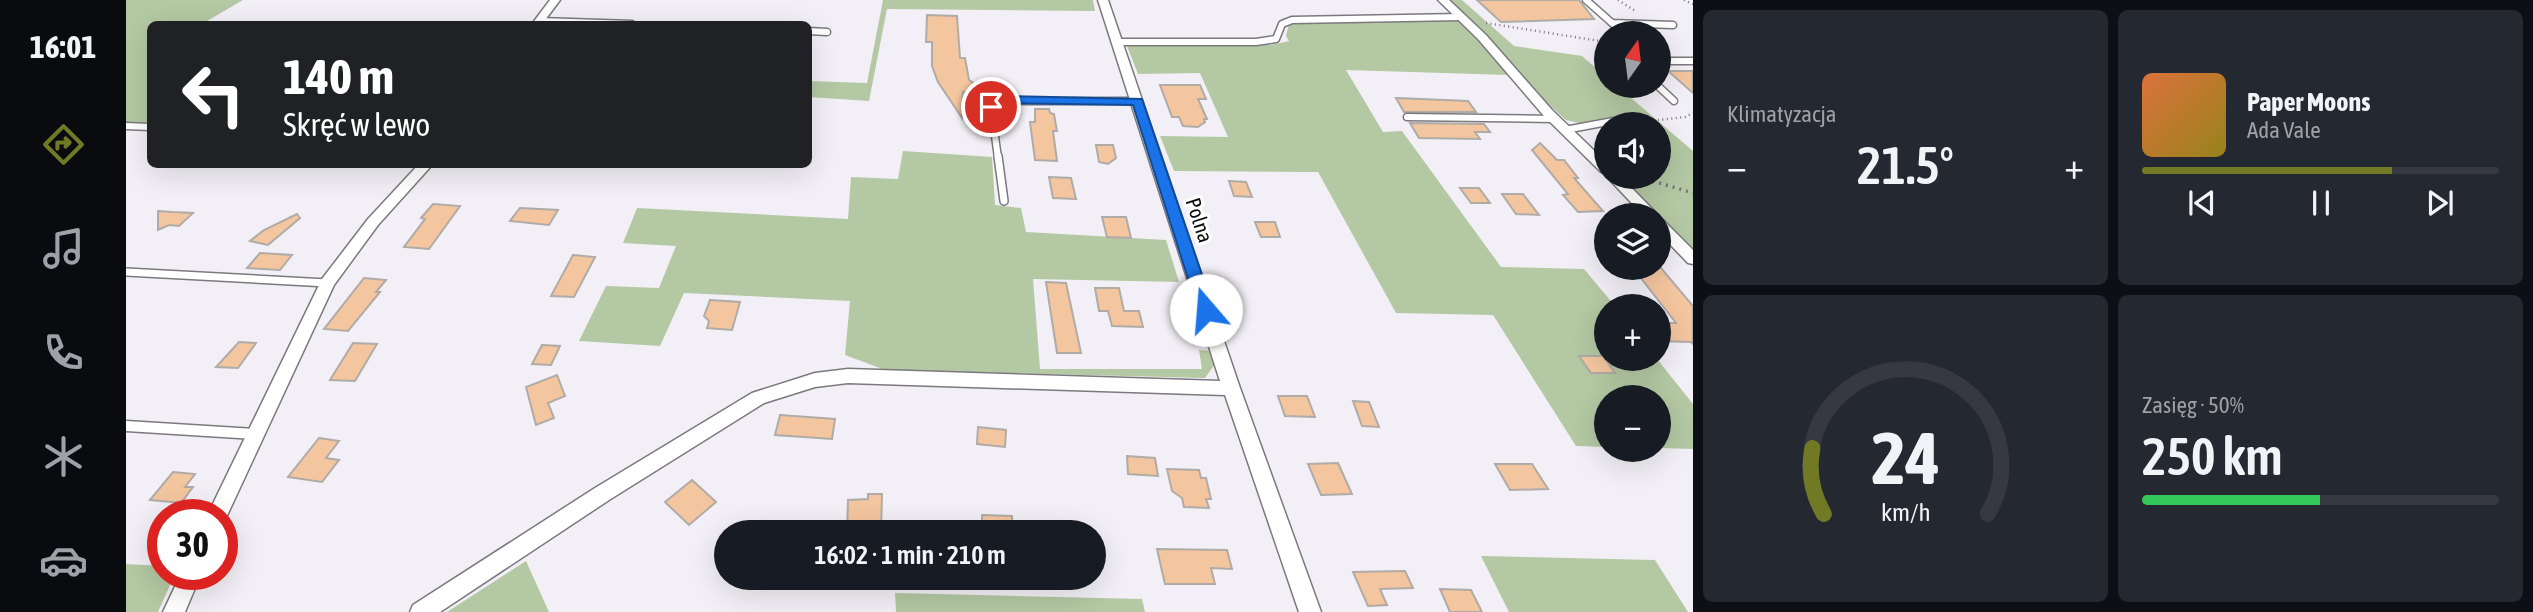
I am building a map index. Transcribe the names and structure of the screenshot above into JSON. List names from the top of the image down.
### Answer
{
  "streets": {
    "street": ["Polna"]
  },
  "north": "top",
  "page": {
    "tabs": "16:01",
    "tile": [
      "Klimatyzacja",
      ["Zasięg · 50%", "250 km"]
    ],
    "map_buttons": ["+", "−"],
    "turn": ["140 m", "Skręć w lewo"],
    "song": ["Paper Moons", "Ada Vale"],
    "heat": ["−", "21.5°", "+"],
    "limit": "30",
    "trip": "16:02 · 1 min · 210 m",
    "gauge": ["24", "km/h"]
  }
}
